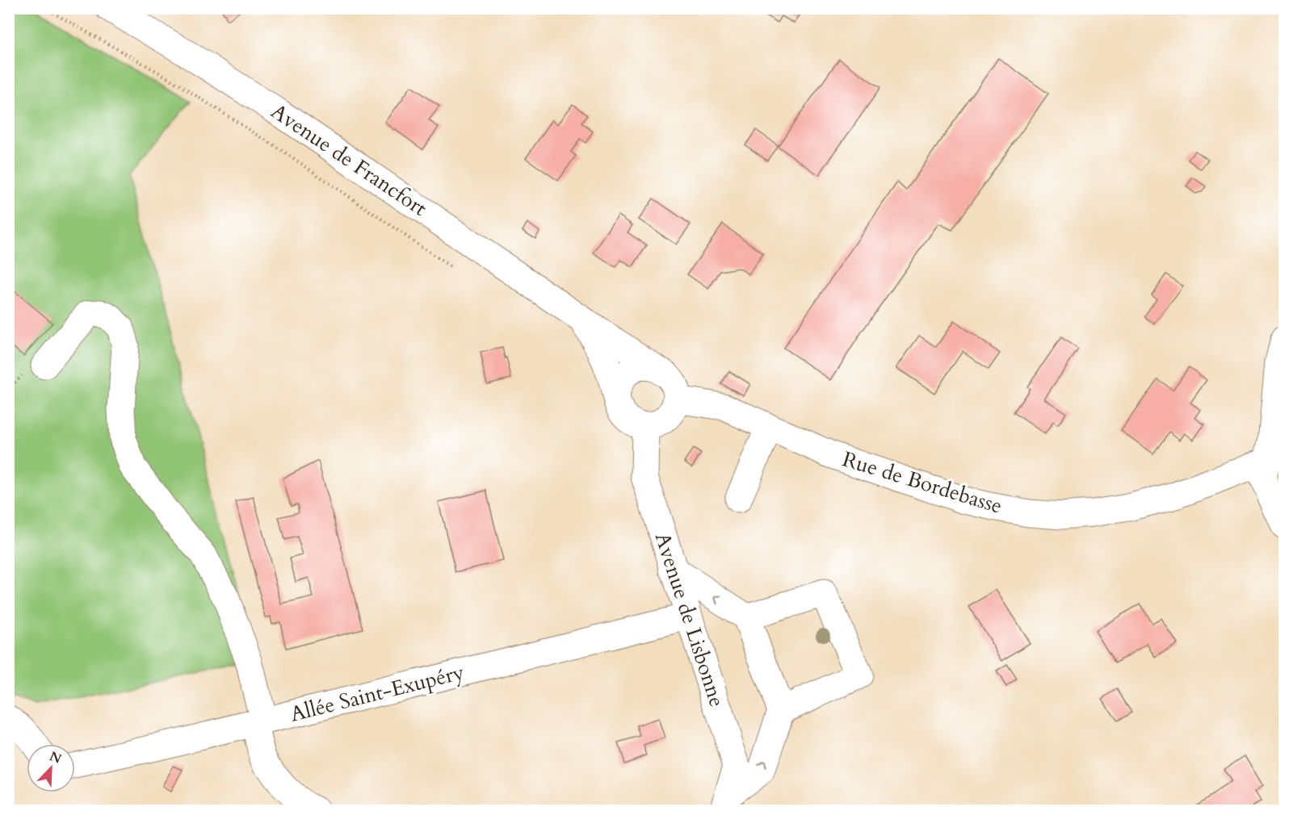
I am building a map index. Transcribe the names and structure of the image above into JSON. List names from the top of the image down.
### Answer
{
  "streets": {
    "street": [
      "Avenue de Francfort",
      "Rue de Bordebasse",
      "Avenue de Lisbonne",
      "Allée Saint-Exupéry"
    ]
  },
  "crossings": [
    ["Avenue de Francfort", "Rue de Bordebasse"],
    ["Avenue de Francfort", "Avenue de Lisbonne"],
    ["Rue de Bordebasse", "Avenue de Lisbonne"],
    ["Avenue de Lisbonne", "Allée Saint-Exupéry"]
  ],
  "north": "top right"
}
